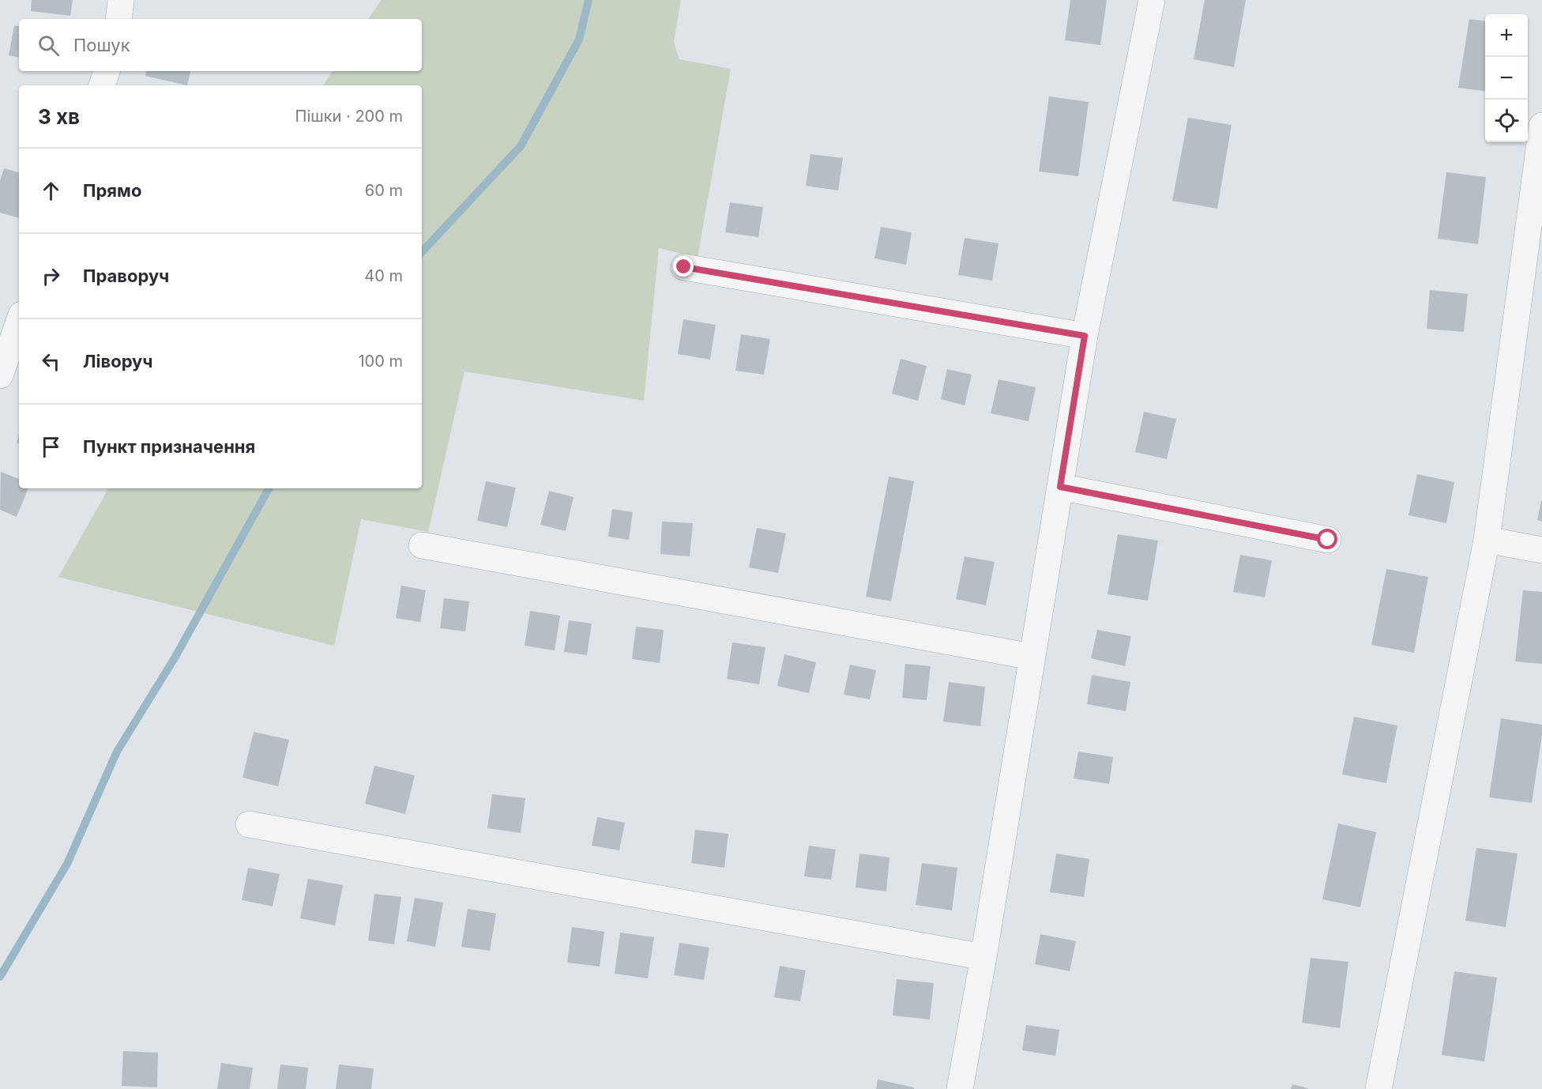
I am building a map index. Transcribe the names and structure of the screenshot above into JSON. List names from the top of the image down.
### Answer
{
  "page": {
    "map_buttons": ["+", "−"],
    "search": "Пошук",
    "heading": ["3 хв", "Пішки · 200 m"],
    "list": [
      ["Прямо", "60 m"],
      ["Праворуч", "40 m"],
      ["Ліворуч", "100 m"],
      "Пункт призначення"
    ]
  }
}
